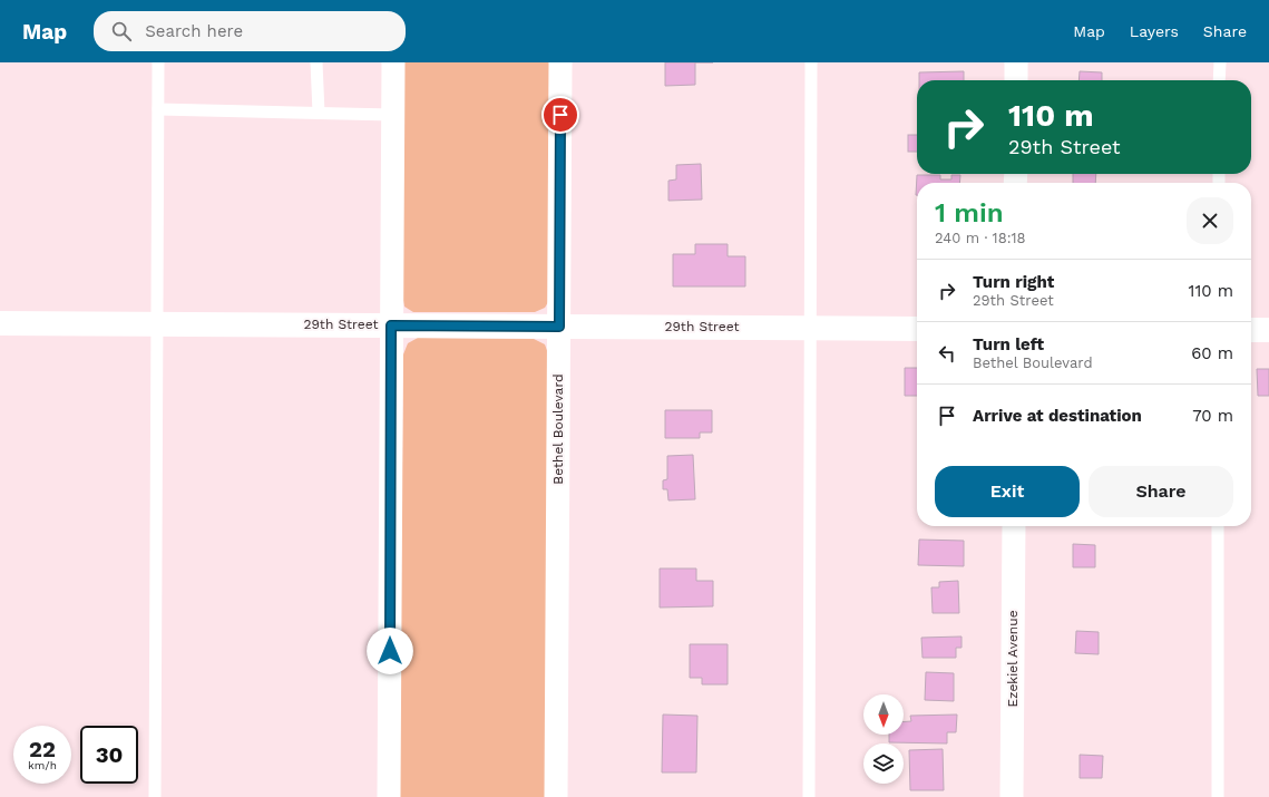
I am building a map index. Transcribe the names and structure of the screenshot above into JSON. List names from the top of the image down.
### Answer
{
  "streets": {
    "street": ["29th Street", "Bethel Boulevard", "Ezekiel Avenue"]
  },
  "crossings": [
    ["29th Street", "Bethel Boulevard"]
  ],
  "north": "bottom",
  "page": {
    "header": "Map",
    "search": "Search here",
    "nav": ["Map", "Layers", "Share"],
    "turn": ["110 m", "29th Street"],
    "heading": ["1 min", "240 m · 18:18"],
    "list": [
      {
        "name": "Turn right",
        "note": "29th Street",
        "value": "110 m"
      },
      {
        "name": "Turn left",
        "note": "Bethel Boulevard",
        "value": "60 m"
      },
      {
        "name": "Arrive at destination",
        "value": "70 m"
      }
    ],
    "buttons": ["Exit", "Share"],
    "speed": "22 km/h",
    "limit": "30"
  }
}
